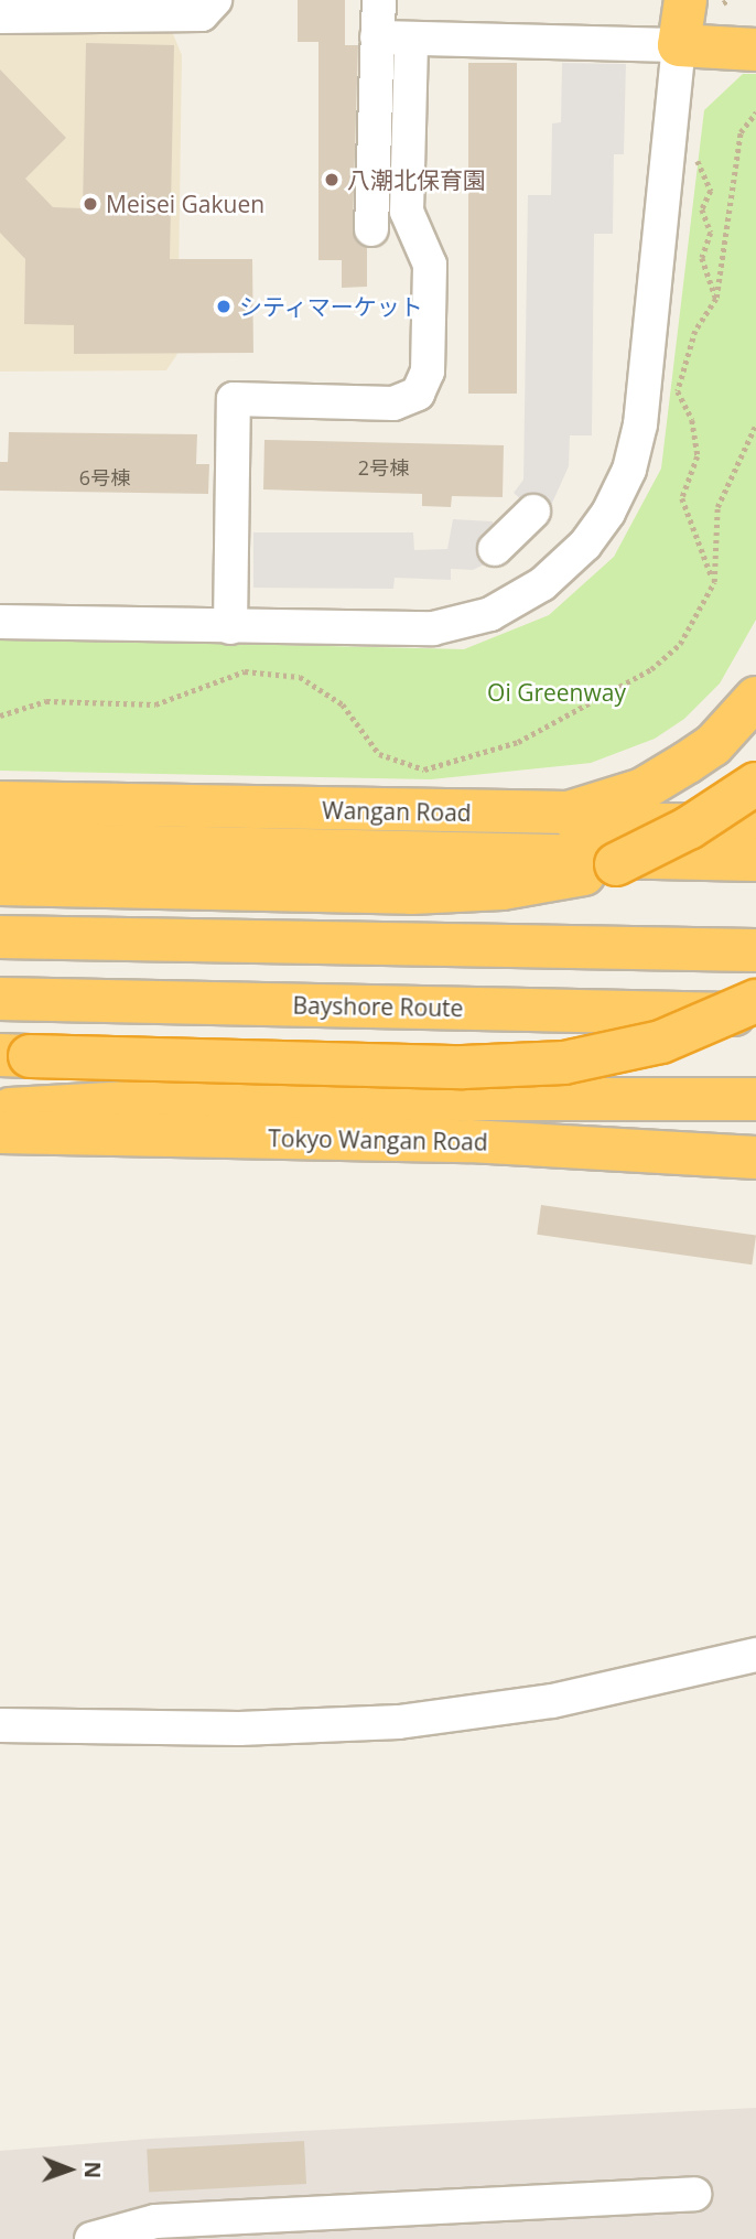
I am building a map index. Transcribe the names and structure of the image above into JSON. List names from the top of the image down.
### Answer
{
  "streets": {
    "highway": ["Wangan Road", "Bayshore Route", "Tokyo Wangan Road"]
  },
  "parks": ["Oi Greenway"],
  "places": ["八潮北保育園", "Meisei Gakuen", "シティマーケット"],
  "house_numbers": ["2号棟", "6号棟"],
  "north": "right"
}
